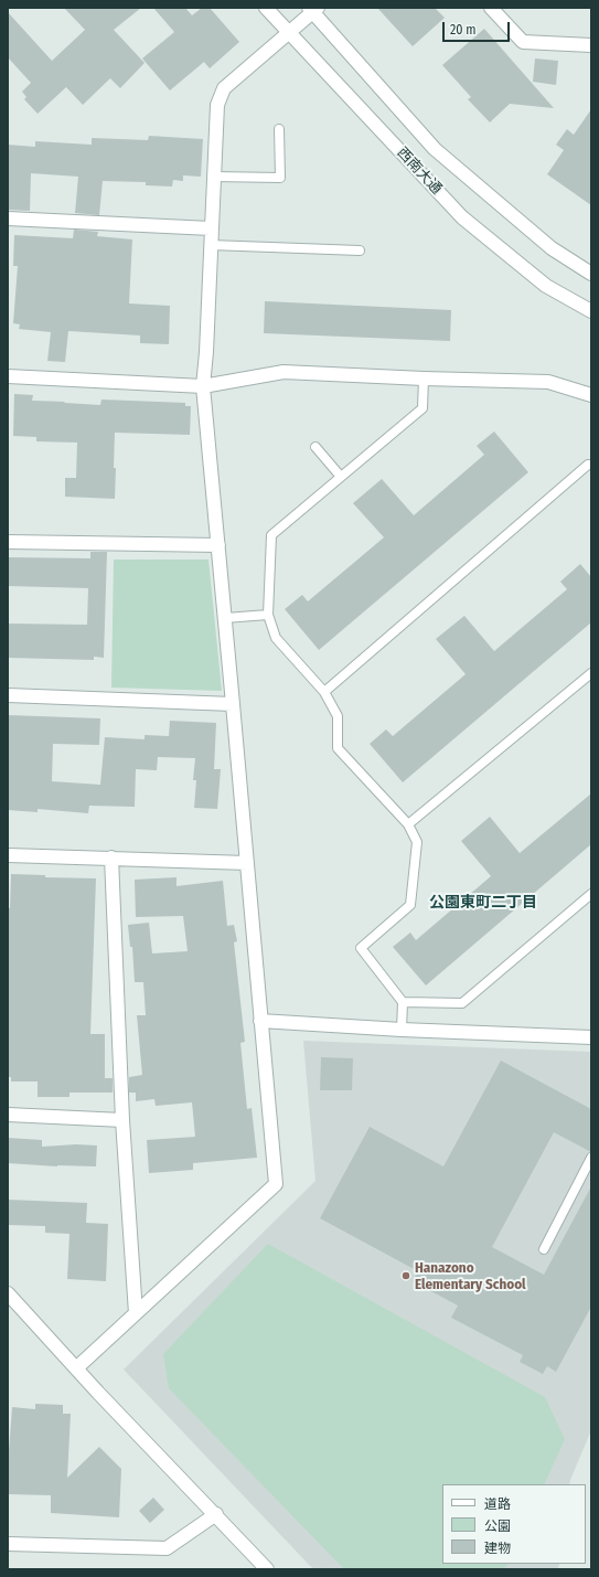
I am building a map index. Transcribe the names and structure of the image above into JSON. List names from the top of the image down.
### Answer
{
  "streets": {
    "street": ["西南大通"]
  },
  "districts": ["公園東町二丁目"],
  "places": ["Hanazono Elementary School"],
  "legend": ["道路", "公園", "建物"],
  "scale_bar": "20 m"
}
